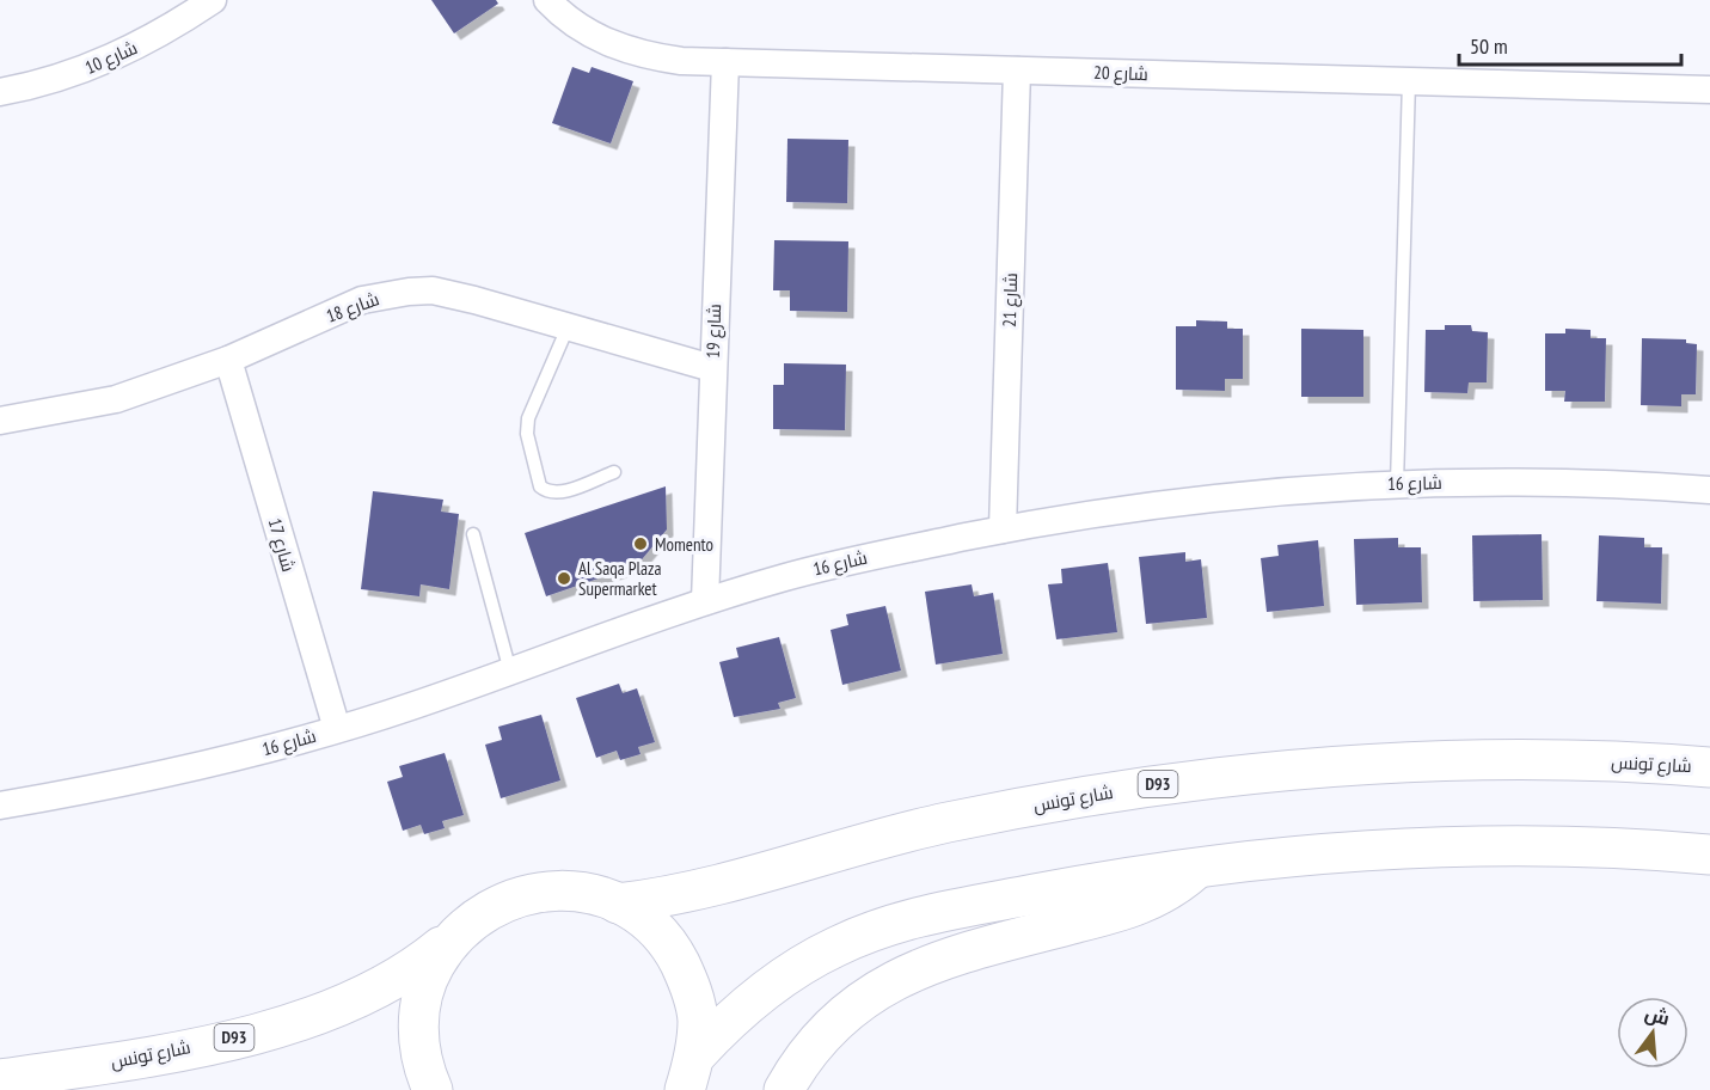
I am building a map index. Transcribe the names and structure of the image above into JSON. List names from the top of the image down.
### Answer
{
  "streets": {
    "main road": ["شارع تونس", "D93"],
    "street": [
      "شارع 10",
      "شارع 20",
      "شارع 21",
      "شارع 18",
      "شارع 19",
      "شارع 16",
      "شارع 17"
    ]
  },
  "crossings": [
    ["شارع 20", "شارع 21"],
    ["شارع 20", "شارع 19"],
    ["شارع 21", "شارع 16"],
    ["شارع 18", "شارع 19"],
    ["شارع 18", "شارع 17"],
    ["شارع 19", "شارع 16"],
    ["شارع 16", "شارع 17"]
  ],
  "places": ["Momento", "Al Saqa Plaza Supermarket"],
  "scale_bar": "50 m",
  "north": "top"
}
